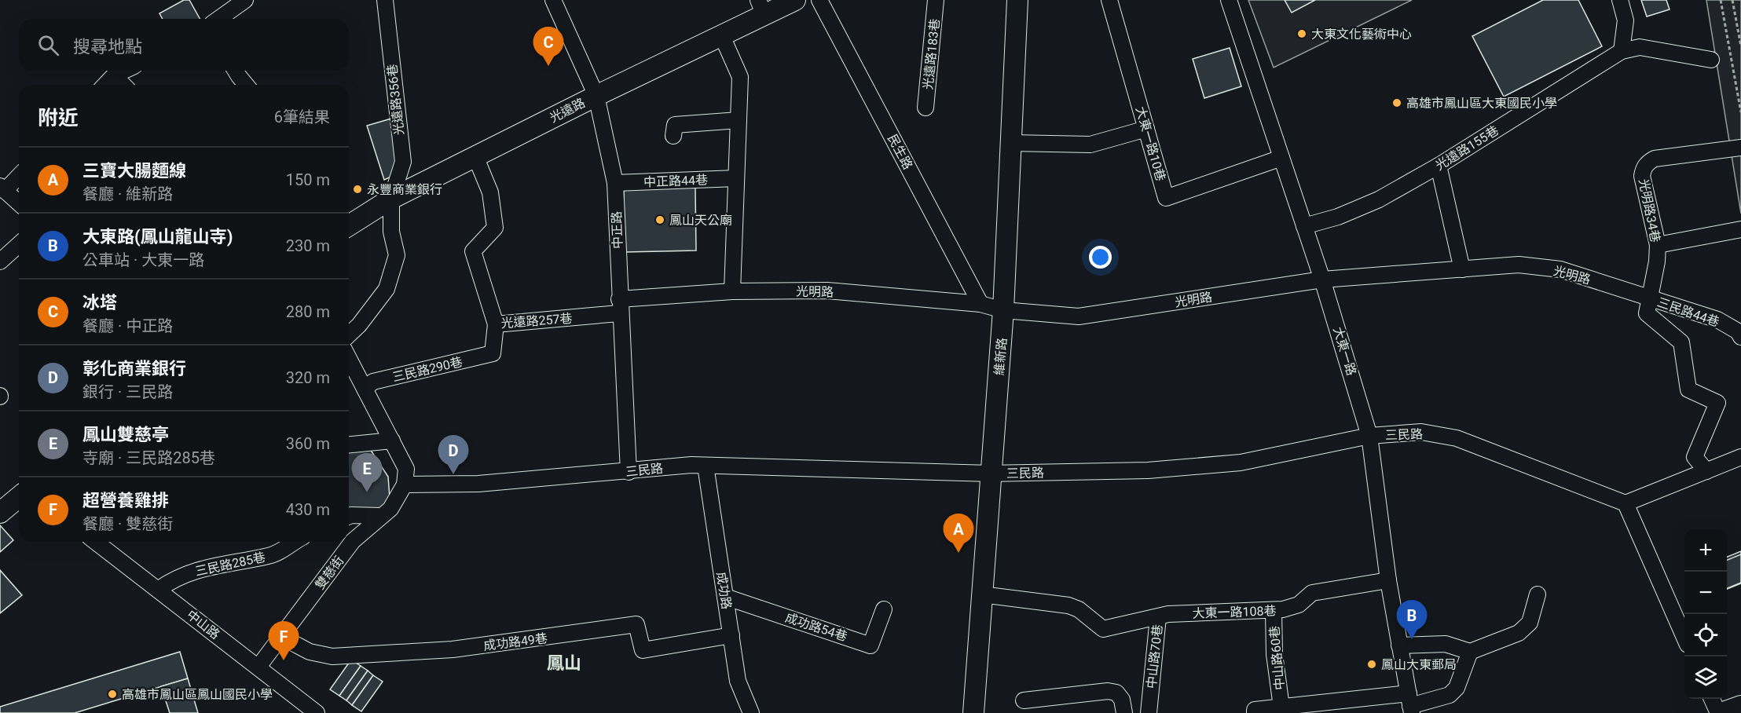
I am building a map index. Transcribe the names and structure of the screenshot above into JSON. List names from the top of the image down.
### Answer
{
  "streets": {
    "main road": ["光遠路", "維新路"],
    "street": [
      "光遠路183巷",
      "光遠路356巷",
      "大東一路10巷",
      "光遠路155巷",
      "民生路",
      "中正路44巷",
      "光明路34巷",
      "中正路",
      "光明路",
      "三民路44巷",
      "光遠路257巷",
      "大東一路",
      "三民路290巷",
      "三民路",
      "三民路285巷",
      "雙慈街",
      "成功路",
      "大東一路108巷",
      "中山路",
      "成功路54巷",
      "成功路49巷",
      "中山路70巷",
      "中山路60巷"
    ]
  },
  "crossings": [
    ["光遠路356巷", "光遠路"],
    ["光遠路", "中正路"],
    ["光遠路", "光遠路257巷"],
    ["大東一路10巷", "大東一路"],
    ["光遠路155巷", "大東一路"],
    ["民生路", "光明路"],
    ["中正路44巷", "中正路"],
    ["光明路34巷", "光明路"],
    ["光明路34巷", "三民路44巷"],
    ["中正路", "光明路"],
    ["中正路", "光遠路257巷"],
    ["中正路", "三民路"],
    ["光明路", "三民路44巷"],
    ["光明路", "光遠路257巷"],
    ["光明路", "大東一路"],
    ["光明路", "維新路"],
    ["光遠路257巷", "三民路290巷"],
    ["大東一路", "三民路"],
    ["大東一路", "大東一路108巷"],
    ["大東一路", "中山路60巷"],
    ["維新路", "三民路"],
    ["維新路", "中山路70巷"],
    ["三民路", "雙慈街"],
    ["三民路", "成功路"],
    ["三民路285巷", "中山路"],
    ["雙慈街", "中山路"],
    ["雙慈街", "成功路49巷"],
    ["成功路", "成功路54巷"],
    ["成功路", "成功路49巷"],
    ["大東一路108巷", "中山路70巷"],
    ["大東一路108巷", "中山路60巷"]
  ],
  "districts": ["鳳山"],
  "places": [
    "大東文化藝術中心",
    "高雄市鳳山區大東國民小學",
    "永豐商業銀行",
    "鳳山天公廟",
    "鳳山大東郵局",
    "高雄市鳳山區鳳山國民小學"
  ],
  "page": {
    "search": "搜尋地點",
    "pins": [
      "C",
      "D",
      "E",
      "A",
      "B",
      "F"
    ],
    "heading": ["附近", "6筆結果"],
    "list": [
      {
        "mark": "A",
        "name": "三寶大腸麵線",
        "note": "餐廳 · 維新路",
        "value": "150 m"
      },
      {
        "mark": "B",
        "name": "大東路(鳳山龍山寺)",
        "note": "公車站 · 大東一路",
        "value": "230 m"
      },
      {
        "mark": "C",
        "name": "冰塔",
        "note": "餐廳 · 中正路",
        "value": "280 m"
      },
      {
        "mark": "D",
        "name": "彰化商業銀行",
        "note": "銀行 · 三民路",
        "value": "320 m"
      },
      {
        "mark": "E",
        "name": "鳳山雙慈亭",
        "note": "寺廟 · 三民路285巷",
        "value": "360 m"
      },
      {
        "mark": "F",
        "name": "超營養雞排",
        "note": "餐廳 · 雙慈街",
        "value": "430 m"
      }
    ],
    "map_buttons": ["+", "−"]
  }
}
